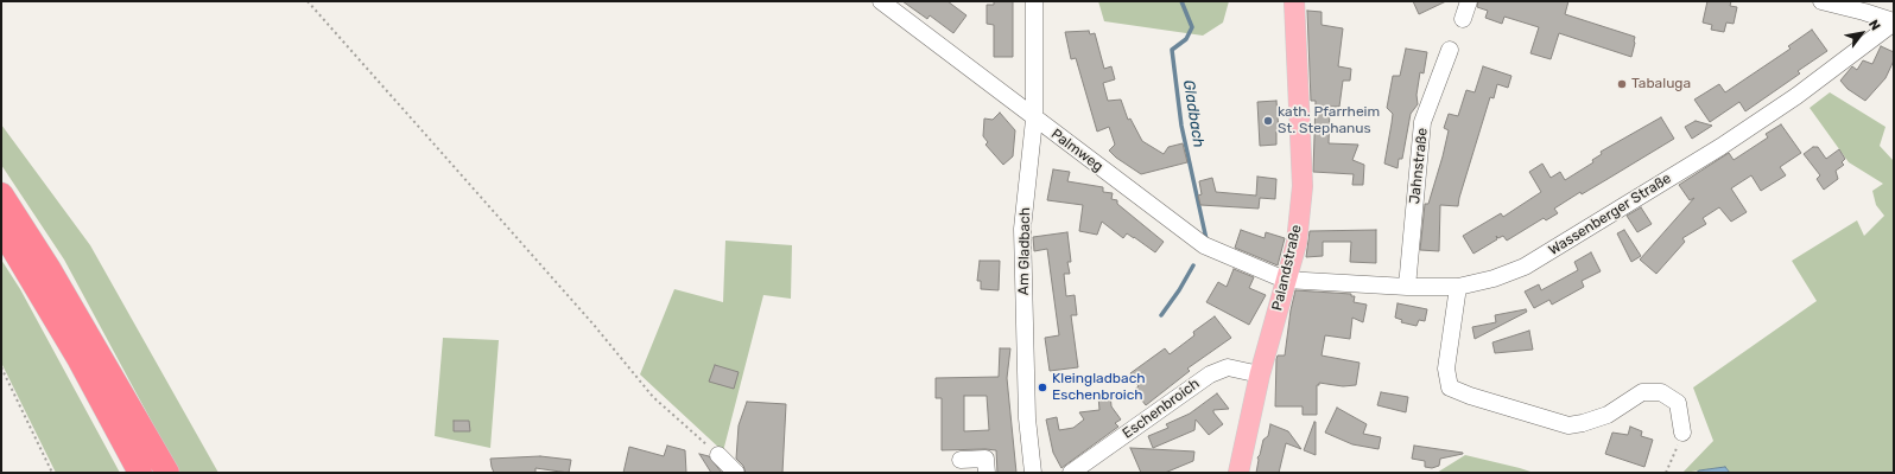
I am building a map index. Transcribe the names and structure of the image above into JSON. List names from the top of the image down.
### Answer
{
  "streets": {
    "main road": ["Palandstraße"],
    "street": [
      "Palmweg",
      "Jahnstraße",
      "Wassenberger Straße",
      "Am Gladbach",
      "Eschenbroich"
    ]
  },
  "crossings": [
    ["Palmweg", "Wassenberger Straße"],
    ["Palmweg", "Am Gladbach"],
    ["Palmweg", "Palandstraße"],
    ["Jahnstraße", "Wassenberger Straße"],
    ["Wassenberger Straße", "Palandstraße"],
    ["Palandstraße", "Eschenbroich"]
  ],
  "water": ["Gladbach"],
  "places": ["Tabaluga", "kath. Pfarrheim St. Stephanus", "Kleingladbach Eschenbroich"],
  "north": "top right"
}
